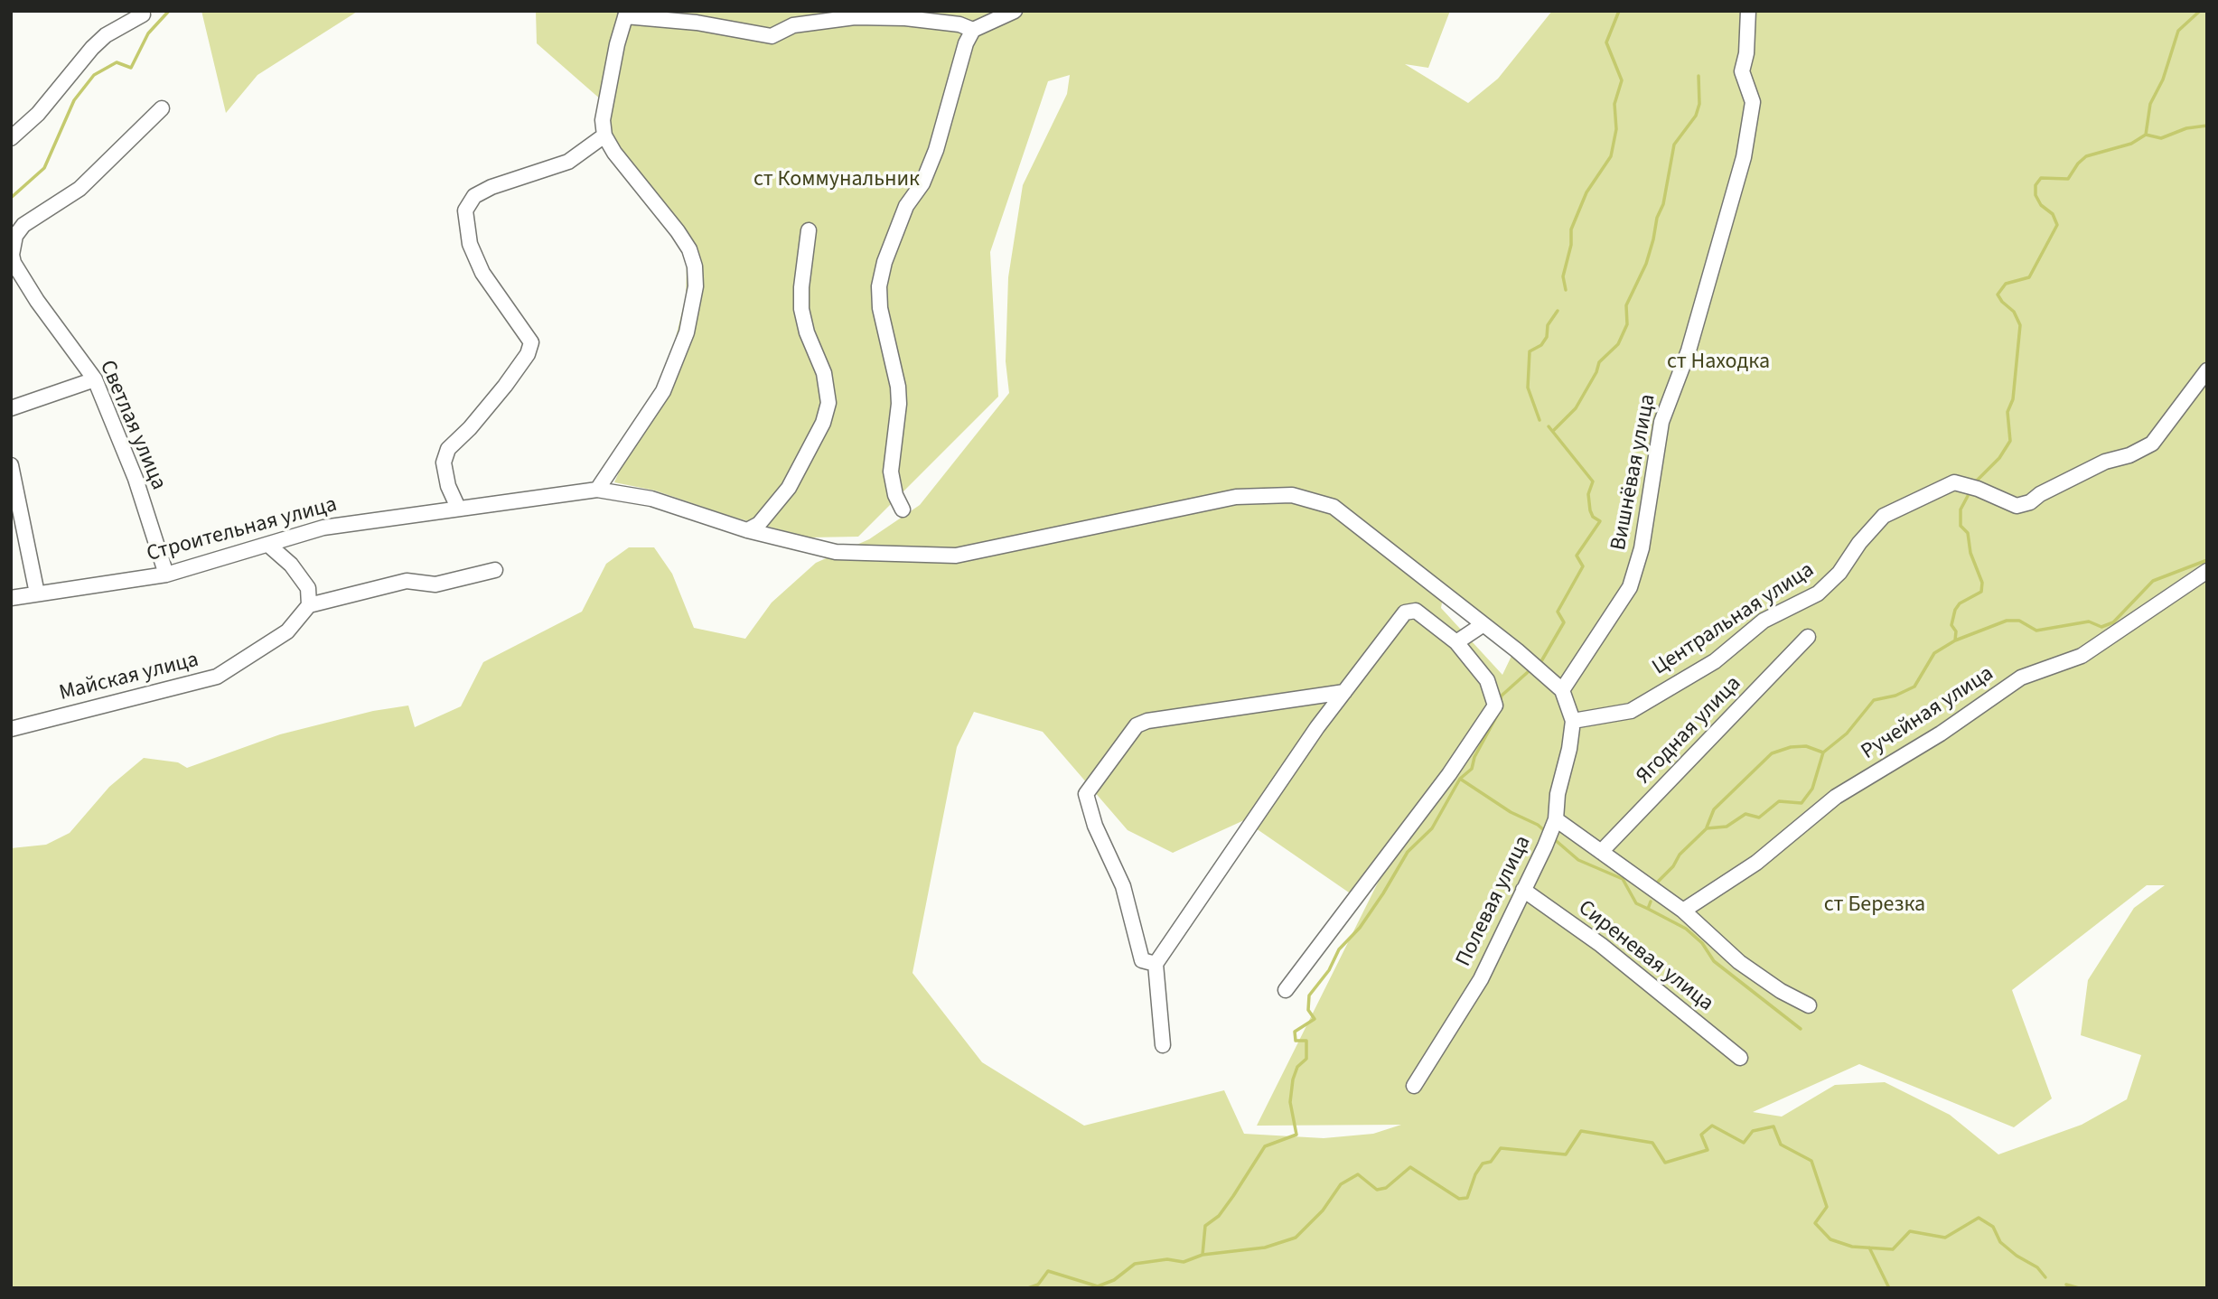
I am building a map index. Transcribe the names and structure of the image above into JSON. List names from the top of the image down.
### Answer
{
  "streets": {
    "street": [
      "Светлая улица",
      "Вишнёвая улица",
      "Строительная улица",
      "Центральная улица",
      "Майская улица",
      "Ручейная улица",
      "Ягодная улица",
      "Полевая улица",
      "Сиреневая улица"
    ]
  },
  "crossings": [
    ["Светлая улица", "Строительная улица"],
    ["Центральная улица", "Полевая улица"],
    ["Полевая улица", "Сиреневая улица"]
  ],
  "parks": ["ст Коммунальник", "ст Находка", "ст Березка"]
}
